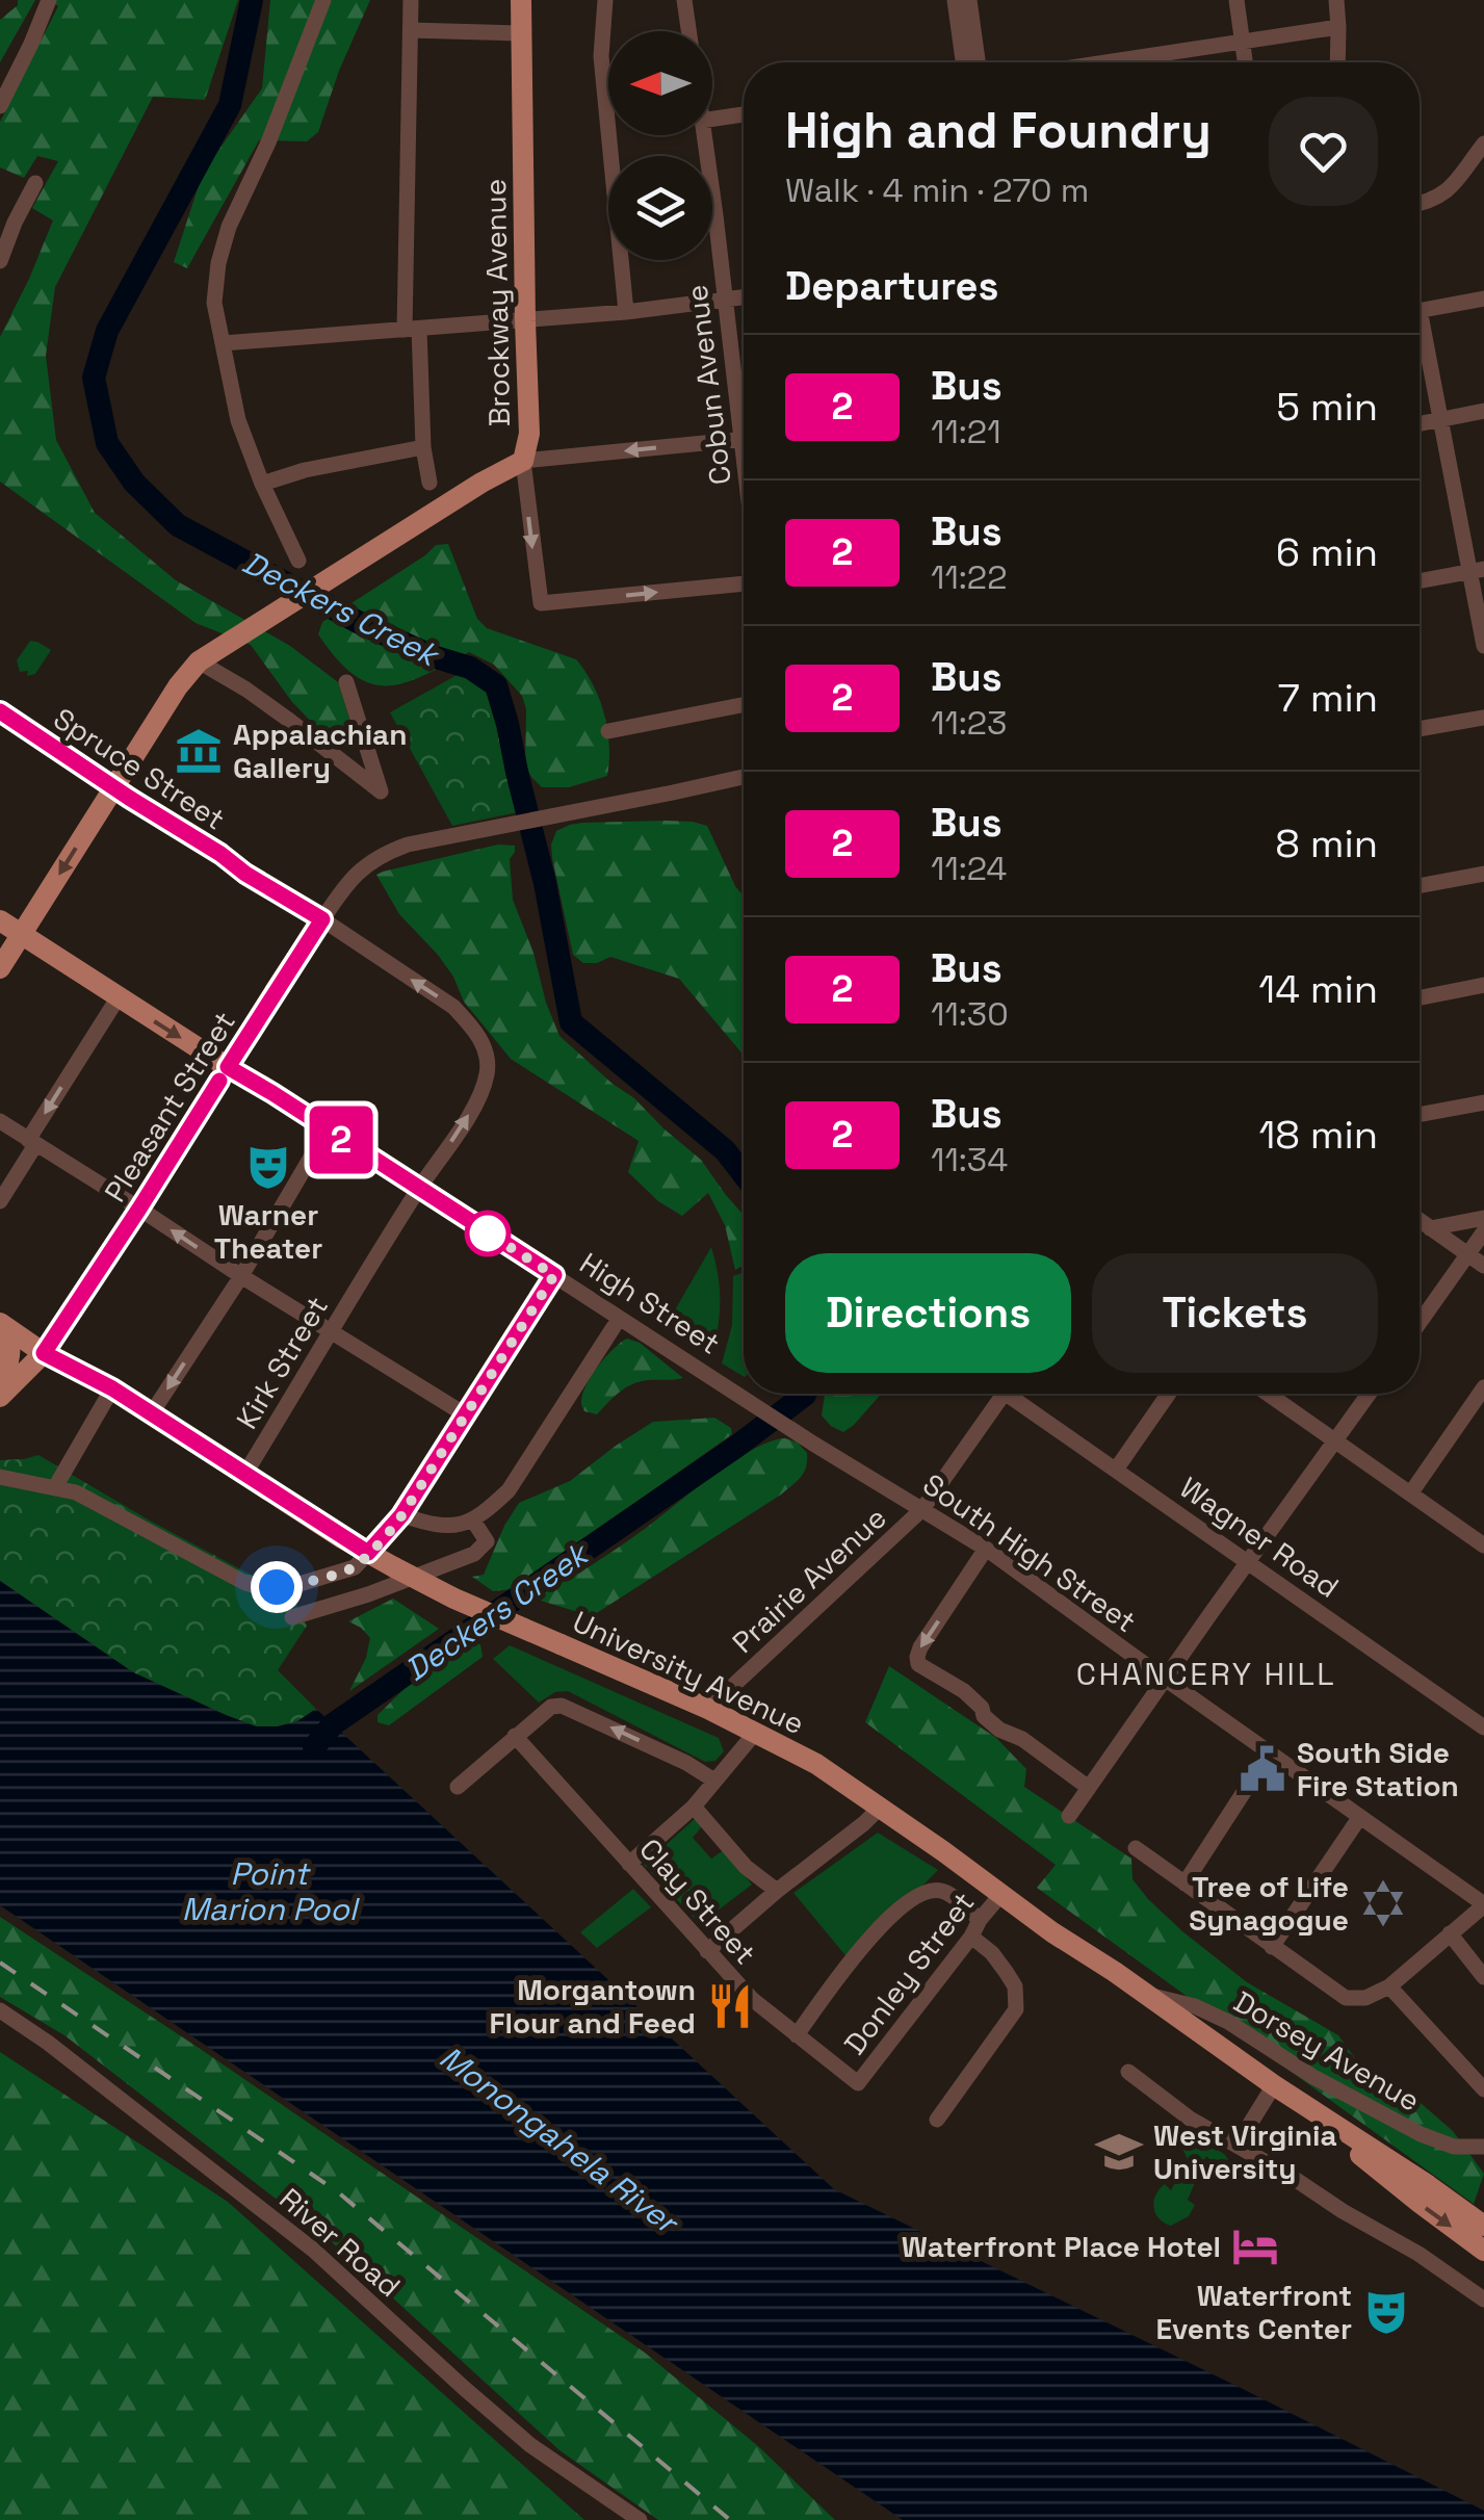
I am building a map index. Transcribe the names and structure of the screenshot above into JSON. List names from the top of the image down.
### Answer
{
  "streets": {
    "main road": [
      "Brockway Avenue",
      "Spruce Street",
      "Pleasant Street",
      "High Street",
      "University Avenue"
    ],
    "street": [
      "Cobun Avenue",
      "Kirk Street",
      "Wagner Road",
      "South High Street",
      "Prairie Avenue",
      "Clay Street",
      "Donley Street",
      "Dorsey Avenue",
      "River Road"
    ]
  },
  "crossings": [
    ["Spruce Street", "Pleasant Street"],
    ["Spruce Street", "Kirk Street"],
    ["Pleasant Street", "High Street"],
    ["Pleasant Street", "University Avenue"],
    ["High Street", "Kirk Street"],
    ["High Street", "South High Street"],
    ["Kirk Street", "University Avenue"],
    ["South High Street", "Prairie Avenue"],
    ["Prairie Avenue", "University Avenue"],
    ["University Avenue", "Donley Street"],
    ["University Avenue", "Dorsey Avenue"],
    ["Clay Street", "Donley Street"]
  ],
  "one_way": ["Spruce Street"],
  "districts": ["CHANCERY HILL"],
  "water": ["Deckers Creek", "Point Marion Pool", "Monongahela River"],
  "places": {
    "museum": ["Appalachian Gallery"],
    "theatre": ["Warner Theater", "Waterfront Events Center"],
    "public building": ["South Side Fire Station"],
    "synagogue": ["Tree of Life Synagogue"],
    "restaurant": ["Morgantown Flour and Feed"],
    "school or university": ["West Virginia University"],
    "hotel": ["Waterfront Place Hotel"]
  },
  "lines": ["bus line 2"],
  "north": "left",
  "page": {
    "on_map": "2",
    "heading": [
      ["High and Foundry", "Walk · 4 min · 270 m"],
      "Departures"
    ],
    "list": [
      {
        "mark": "2",
        "name": "Bus",
        "note": "11:21",
        "value": "5 min"
      },
      {
        "mark": "2",
        "name": "Bus",
        "note": "11:22",
        "value": "6 min"
      },
      {
        "mark": "2",
        "name": "Bus",
        "note": "11:23",
        "value": "7 min"
      },
      {
        "mark": "2",
        "name": "Bus",
        "note": "11:24",
        "value": "8 min"
      },
      {
        "mark": "2",
        "name": "Bus",
        "note": "11:30",
        "value": "14 min"
      },
      {
        "mark": "2",
        "name": "Bus",
        "note": "11:34",
        "value": "18 min"
      }
    ],
    "buttons": ["Directions", "Tickets"]
  }
}
